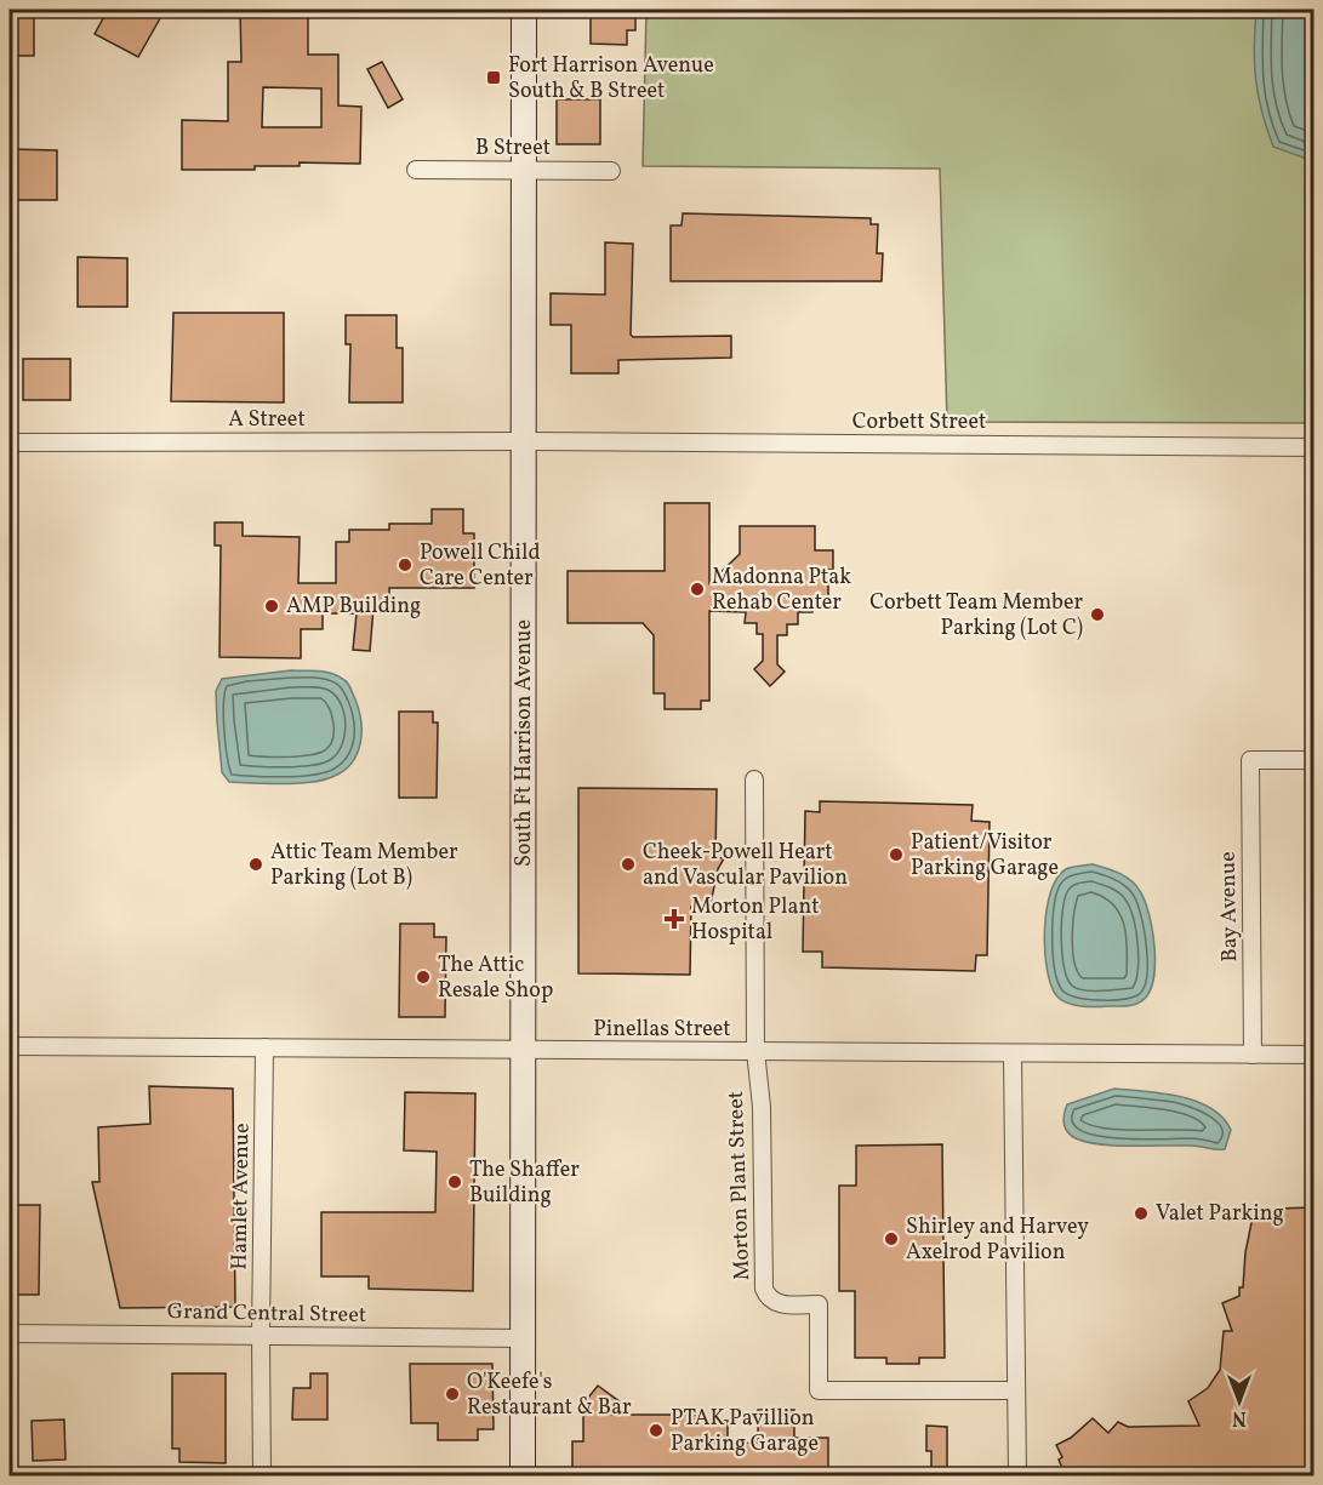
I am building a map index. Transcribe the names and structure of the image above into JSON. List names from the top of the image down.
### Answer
{
  "streets": {
    "street": [
      "B Street",
      "A Street",
      "Corbett Street",
      "South Ft Harrison Avenue",
      "Bay Avenue",
      "Pinellas Street",
      "Morton Plant Street",
      "Hamlet Avenue",
      "Grand Central Street"
    ]
  },
  "crossings": [
    ["B Street", "South Ft Harrison Avenue"],
    ["A Street", "Corbett Street"],
    ["A Street", "South Ft Harrison Avenue"],
    ["Corbett Street", "South Ft Harrison Avenue"],
    ["South Ft Harrison Avenue", "Pinellas Street"],
    ["South Ft Harrison Avenue", "Grand Central Street"],
    ["Bay Avenue", "Pinellas Street"],
    ["Pinellas Street", "Morton Plant Street"],
    ["Pinellas Street", "Hamlet Avenue"],
    ["Hamlet Avenue", "Grand Central Street"]
  ],
  "places": {
    "transit": ["Fort Harrison Avenue South & B Street"],
    "other": [
      "Powell Child Care Center",
      "Madonna Ptak Rehab Center",
      "AMP Building",
      "Corbett Team Member Parking (Lot C)",
      "Patient/Visitor Parking Garage",
      "Attic Team Member Parking (Lot B)",
      "Cheek-Powell Heart and Vascular Pavilion",
      "The Attic Resale Shop",
      "The Shaffer Building",
      "Valet Parking",
      "Shirley and Harvey Axelrod Pavilion",
      "O'Keefe's Restaurant & Bar",
      "PTAK Pavillion Parking Garage"
    ],
    "health": ["Morton Plant Hospital"]
  },
  "north": "bottom"
}
